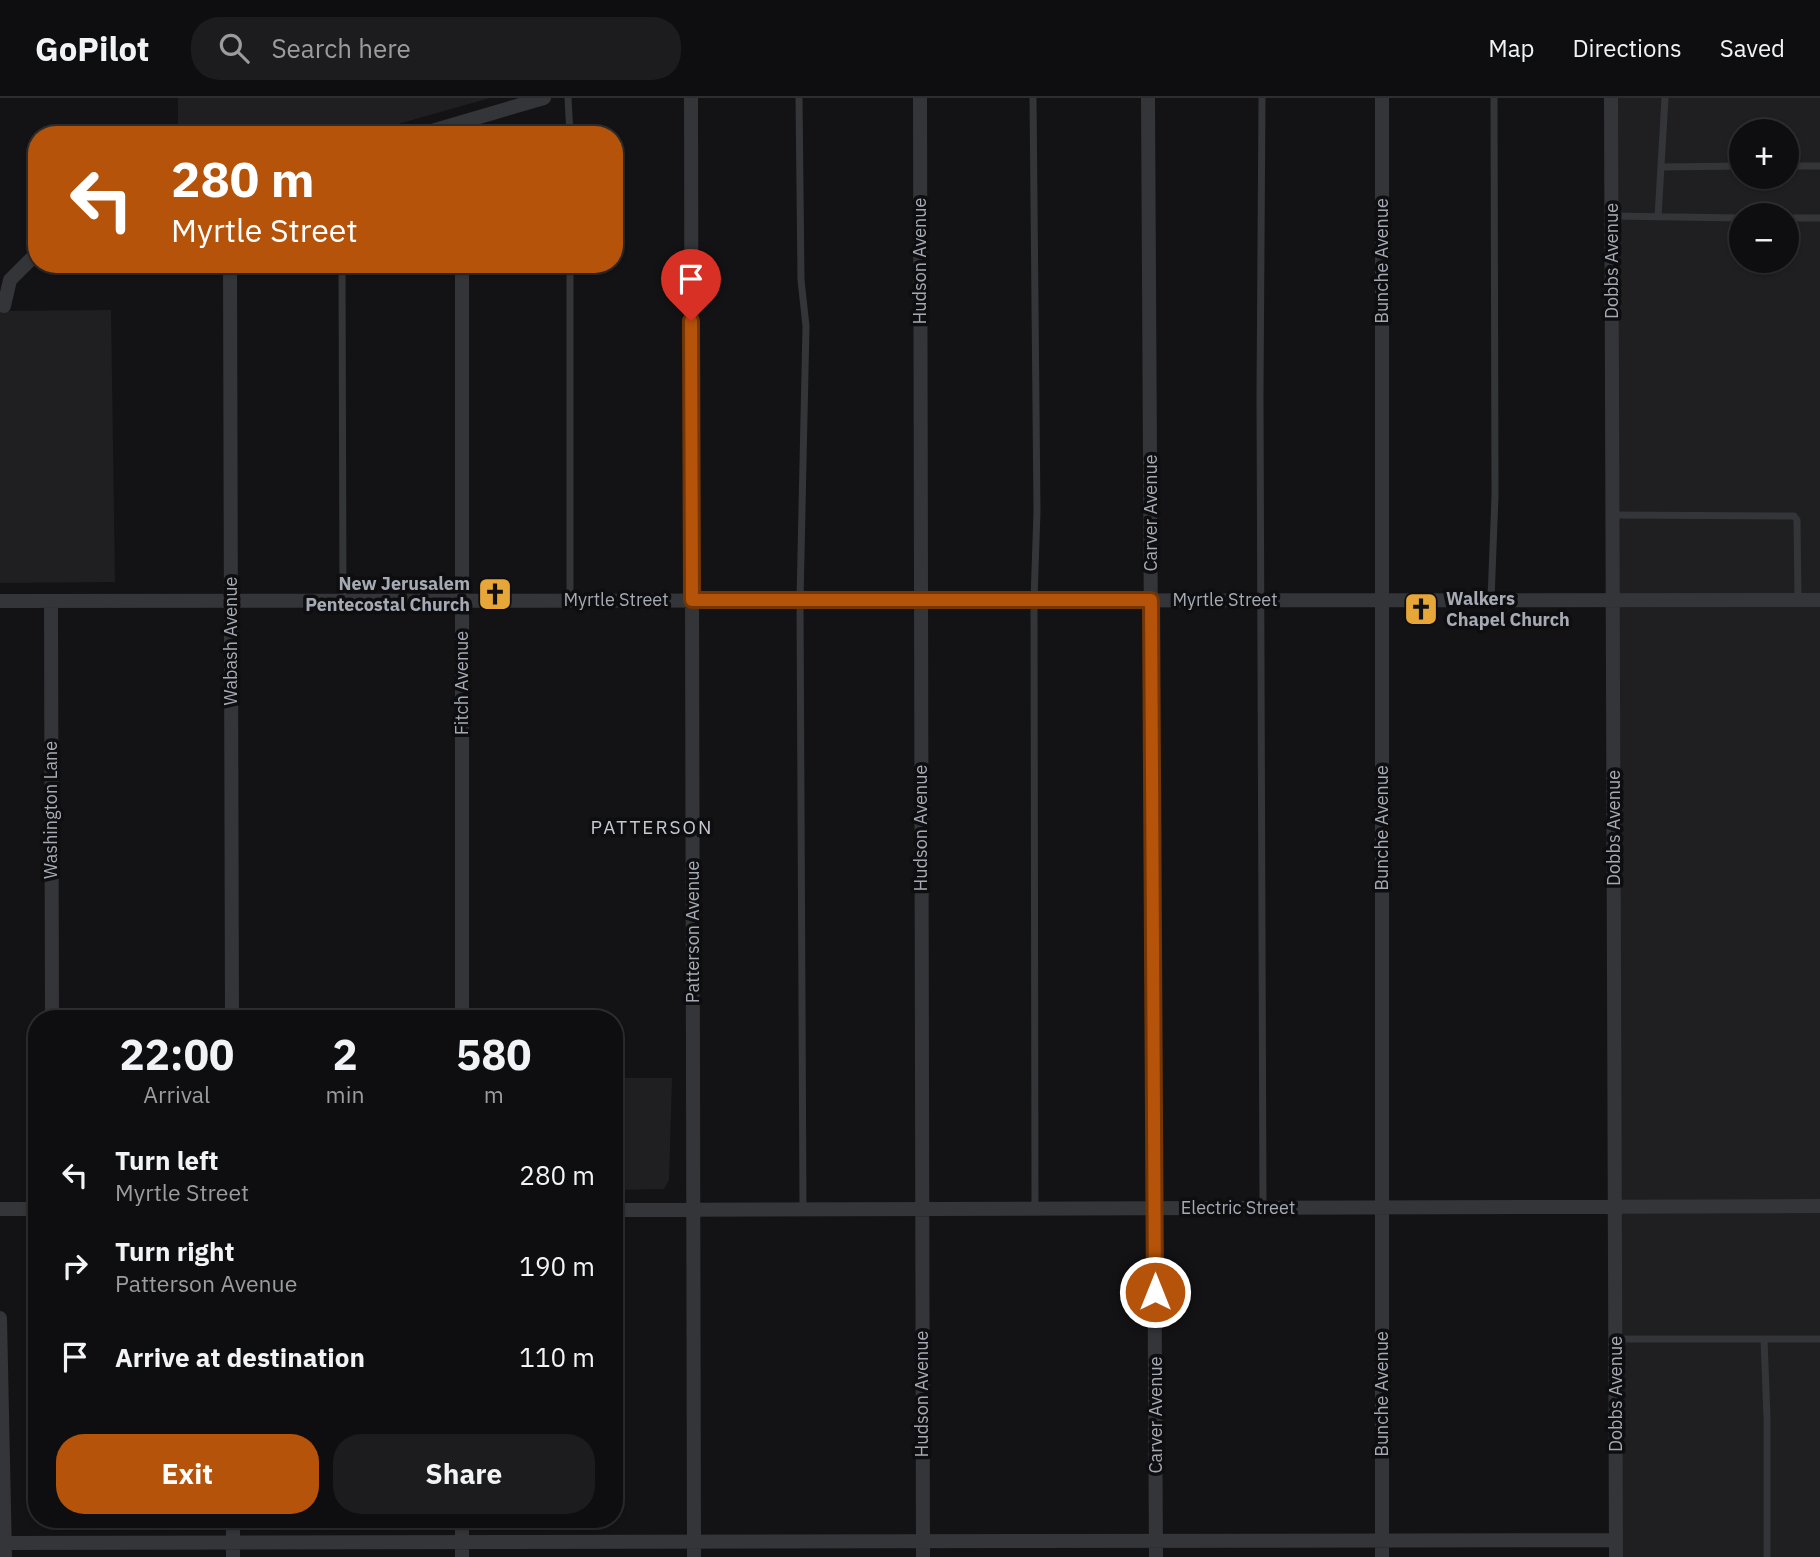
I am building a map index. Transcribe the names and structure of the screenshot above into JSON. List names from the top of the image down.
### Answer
{
  "streets": {
    "street": [
      "Hudson Avenue",
      "Bunche Avenue",
      "Dobbs Avenue",
      "Carver Avenue",
      "Myrtle Street",
      "Wabash Avenue",
      "Fitch Avenue",
      "Washington Lane",
      "Patterson Avenue",
      "Electric Street"
    ]
  },
  "crossings": [
    ["Hudson Avenue", "Myrtle Street"],
    ["Hudson Avenue", "Electric Street"],
    ["Bunche Avenue", "Myrtle Street"],
    ["Bunche Avenue", "Electric Street"],
    ["Dobbs Avenue", "Myrtle Street"],
    ["Dobbs Avenue", "Electric Street"],
    ["Carver Avenue", "Myrtle Street"],
    ["Carver Avenue", "Electric Street"],
    ["Myrtle Street", "Wabash Avenue"],
    ["Myrtle Street", "Fitch Avenue"],
    ["Myrtle Street", "Washington Lane"],
    ["Myrtle Street", "Patterson Avenue"],
    ["Patterson Avenue", "Electric Street"]
  ],
  "districts": ["PATTERSON"],
  "places": {
    "church": ["New Jerusalem Pentecostal Church", "Walkers Chapel Church"]
  },
  "page": {
    "header": "GoPilot",
    "search": "Search here",
    "nav": ["Map", "Directions", "Saved"],
    "map_buttons": ["+", "−"],
    "turn": ["280 m", "Myrtle Street"],
    "eta": [
      "22:00",
      "Arrival",
      "2",
      "min",
      "580",
      "m"
    ],
    "list": [
      {
        "name": "Turn left",
        "note": "Myrtle Street",
        "value": "280 m"
      },
      {
        "name": "Turn right",
        "note": "Patterson Avenue",
        "value": "190 m"
      },
      {
        "name": "Arrive at destination",
        "value": "110 m"
      }
    ],
    "buttons": ["Exit", "Share"]
  }
}
